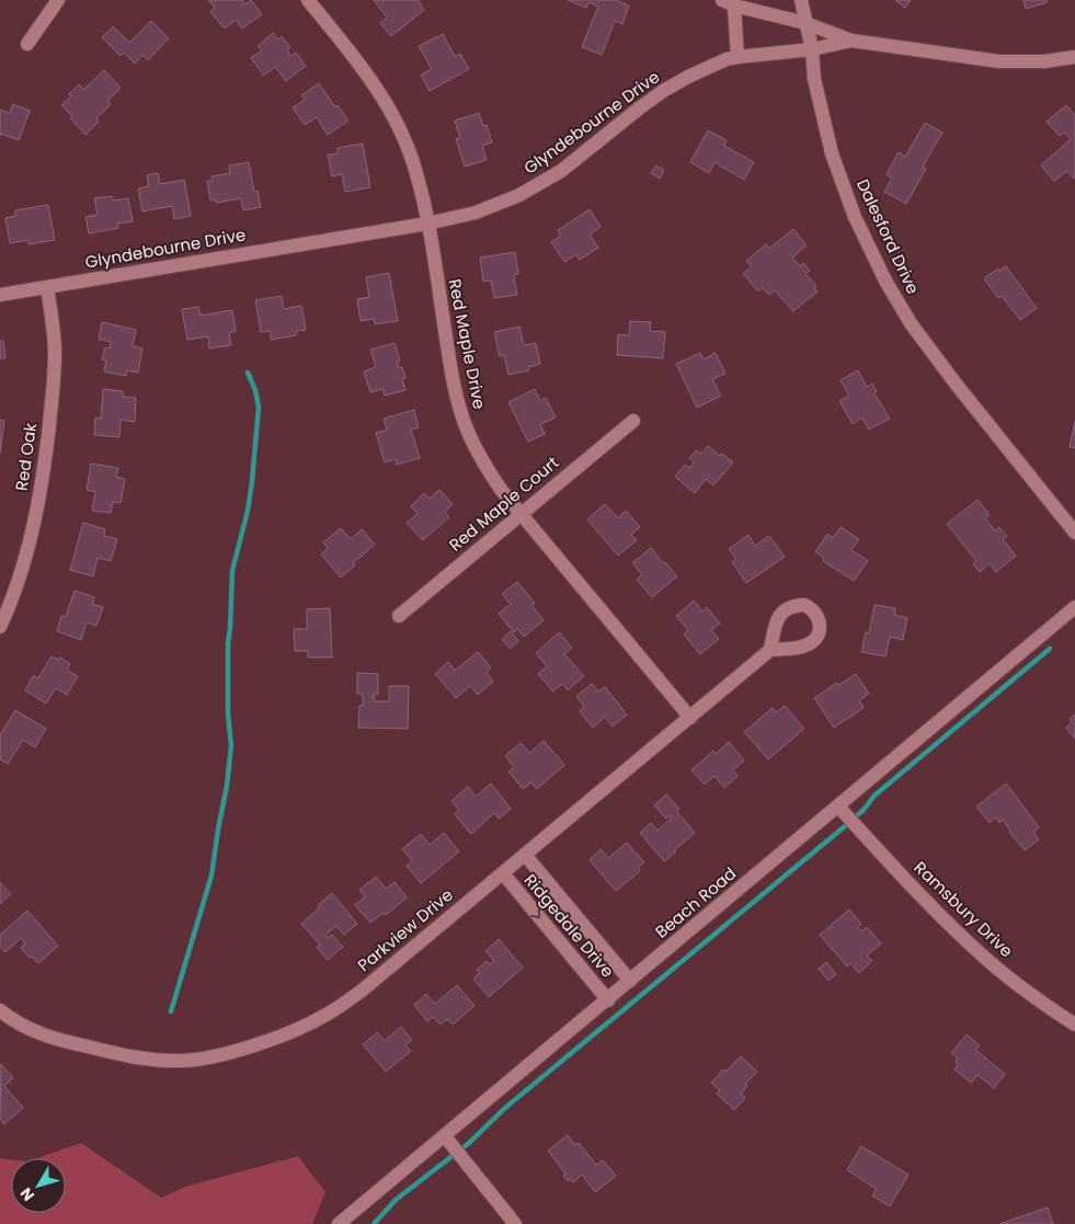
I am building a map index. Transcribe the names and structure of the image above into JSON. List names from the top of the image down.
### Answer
{
  "streets": {
    "street": [
      "Glyndebourne Drive",
      "Dalesford Drive",
      "Red Maple Drive",
      "Red Oak",
      "Red Maple Court",
      "Beach Road",
      "Ramsbury Drive",
      "Ridgedale Drive",
      "Parkview Drive"
    ]
  },
  "crossings": [
    ["Glyndebourne Drive", "Dalesford Drive"],
    ["Glyndebourne Drive", "Red Maple Drive"],
    ["Glyndebourne Drive", "Red Oak"],
    ["Red Maple Drive", "Red Maple Court"],
    ["Red Maple Drive", "Parkview Drive"],
    ["Beach Road", "Ramsbury Drive"],
    ["Beach Road", "Ridgedale Drive"],
    ["Ridgedale Drive", "Parkview Drive"]
  ],
  "north": "bottom left"
}
